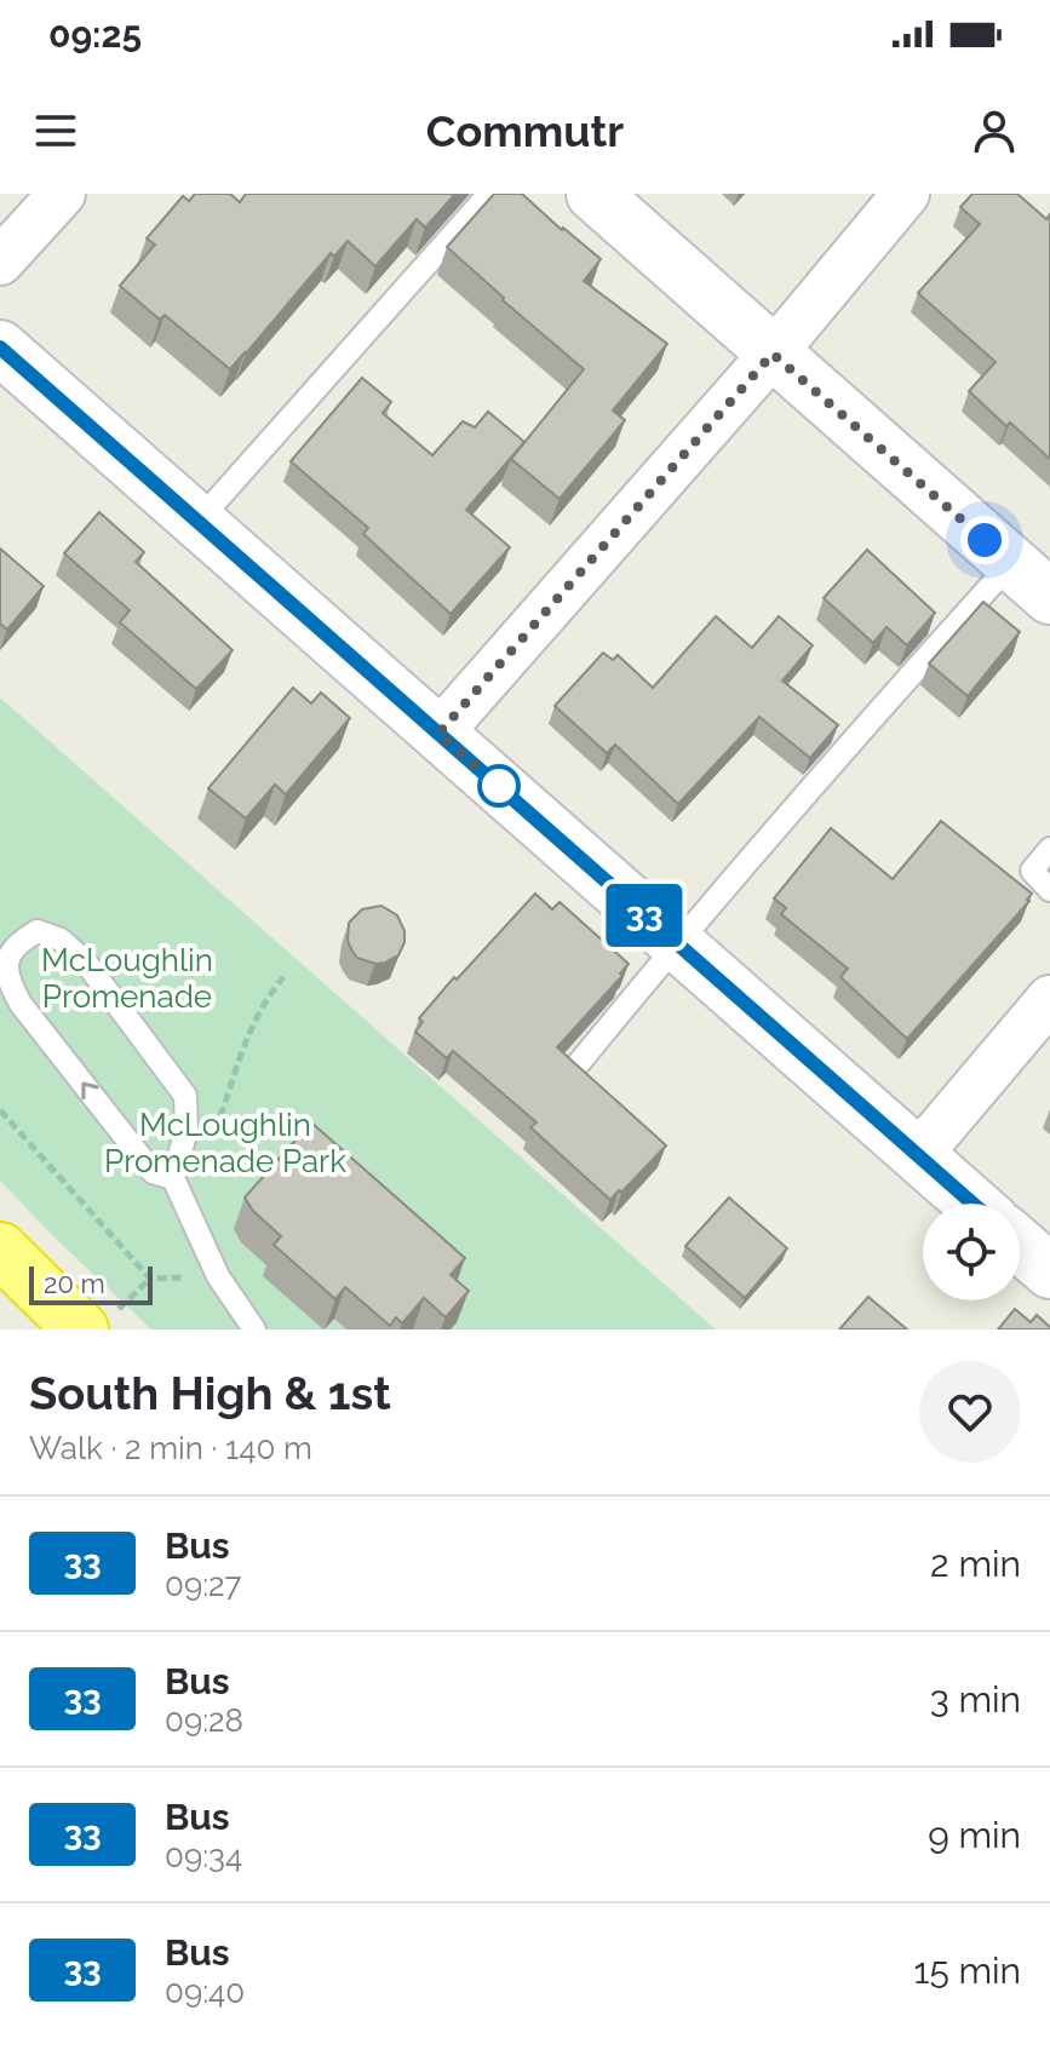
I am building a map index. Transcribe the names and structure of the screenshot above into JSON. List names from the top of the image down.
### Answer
{
  "parks": ["McLoughlin Promenade", "McLoughlin Promenade Park"],
  "lines": ["bus line 33"],
  "scale_bar": "20 m",
  "page": {
    "status": "09:25",
    "header": "Commutr",
    "on_map": "33",
    "scale": "20 m",
    "heading": ["South High & 1st", "Walk · 2 min · 140 m"],
    "list": [
      {
        "mark": "33",
        "name": "Bus",
        "note": "09:27",
        "value": "2 min"
      },
      {
        "mark": "33",
        "name": "Bus",
        "note": "09:28",
        "value": "3 min"
      },
      {
        "mark": "33",
        "name": "Bus",
        "note": "09:34",
        "value": "9 min"
      },
      {
        "mark": "33",
        "name": "Bus",
        "note": "09:40",
        "value": "15 min"
      }
    ]
  }
}
